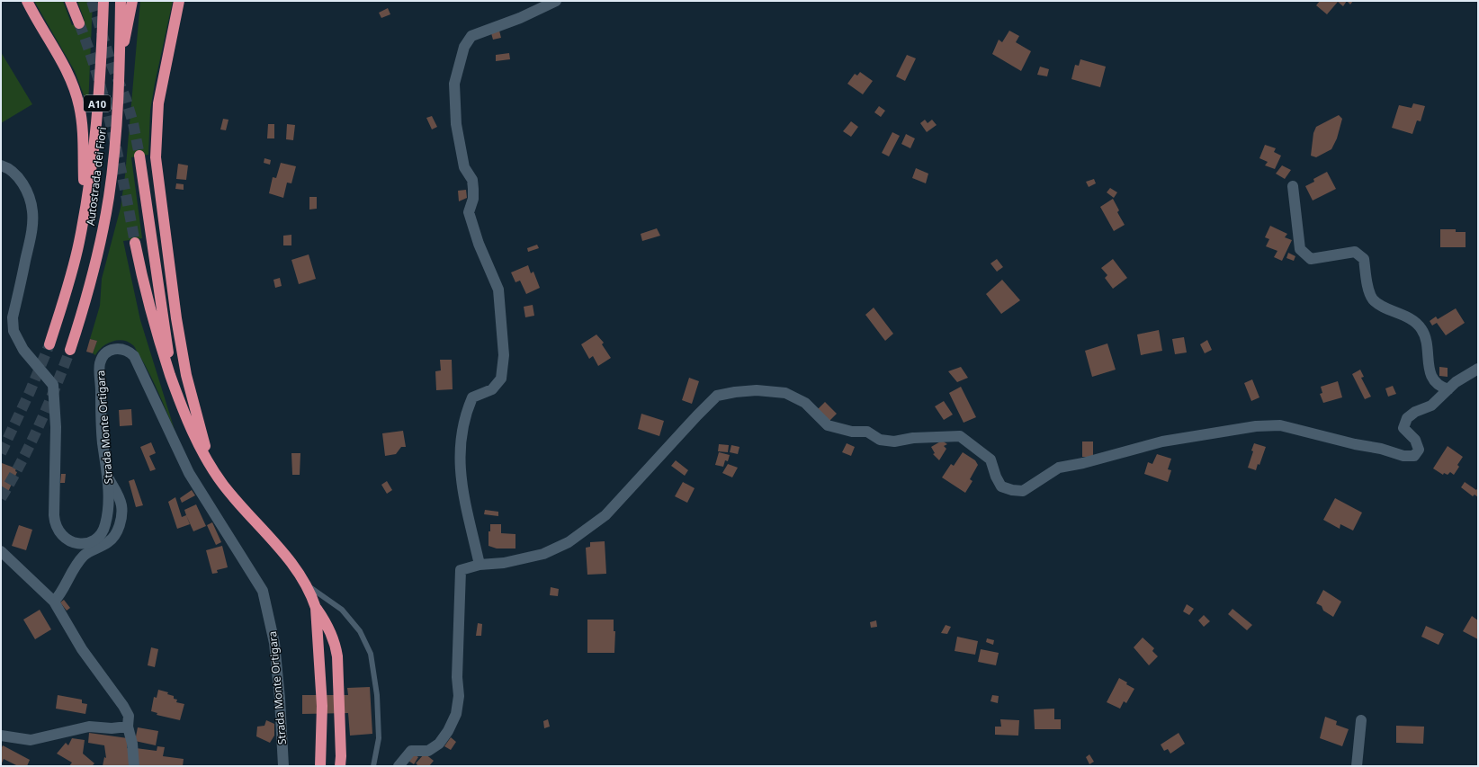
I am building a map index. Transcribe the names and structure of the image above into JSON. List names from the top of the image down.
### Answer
{
  "streets": {
    "highway": ["A10", "Autostrada dei Fiori"],
    "street": ["Strada Monte Ortigara"]
  }
}
